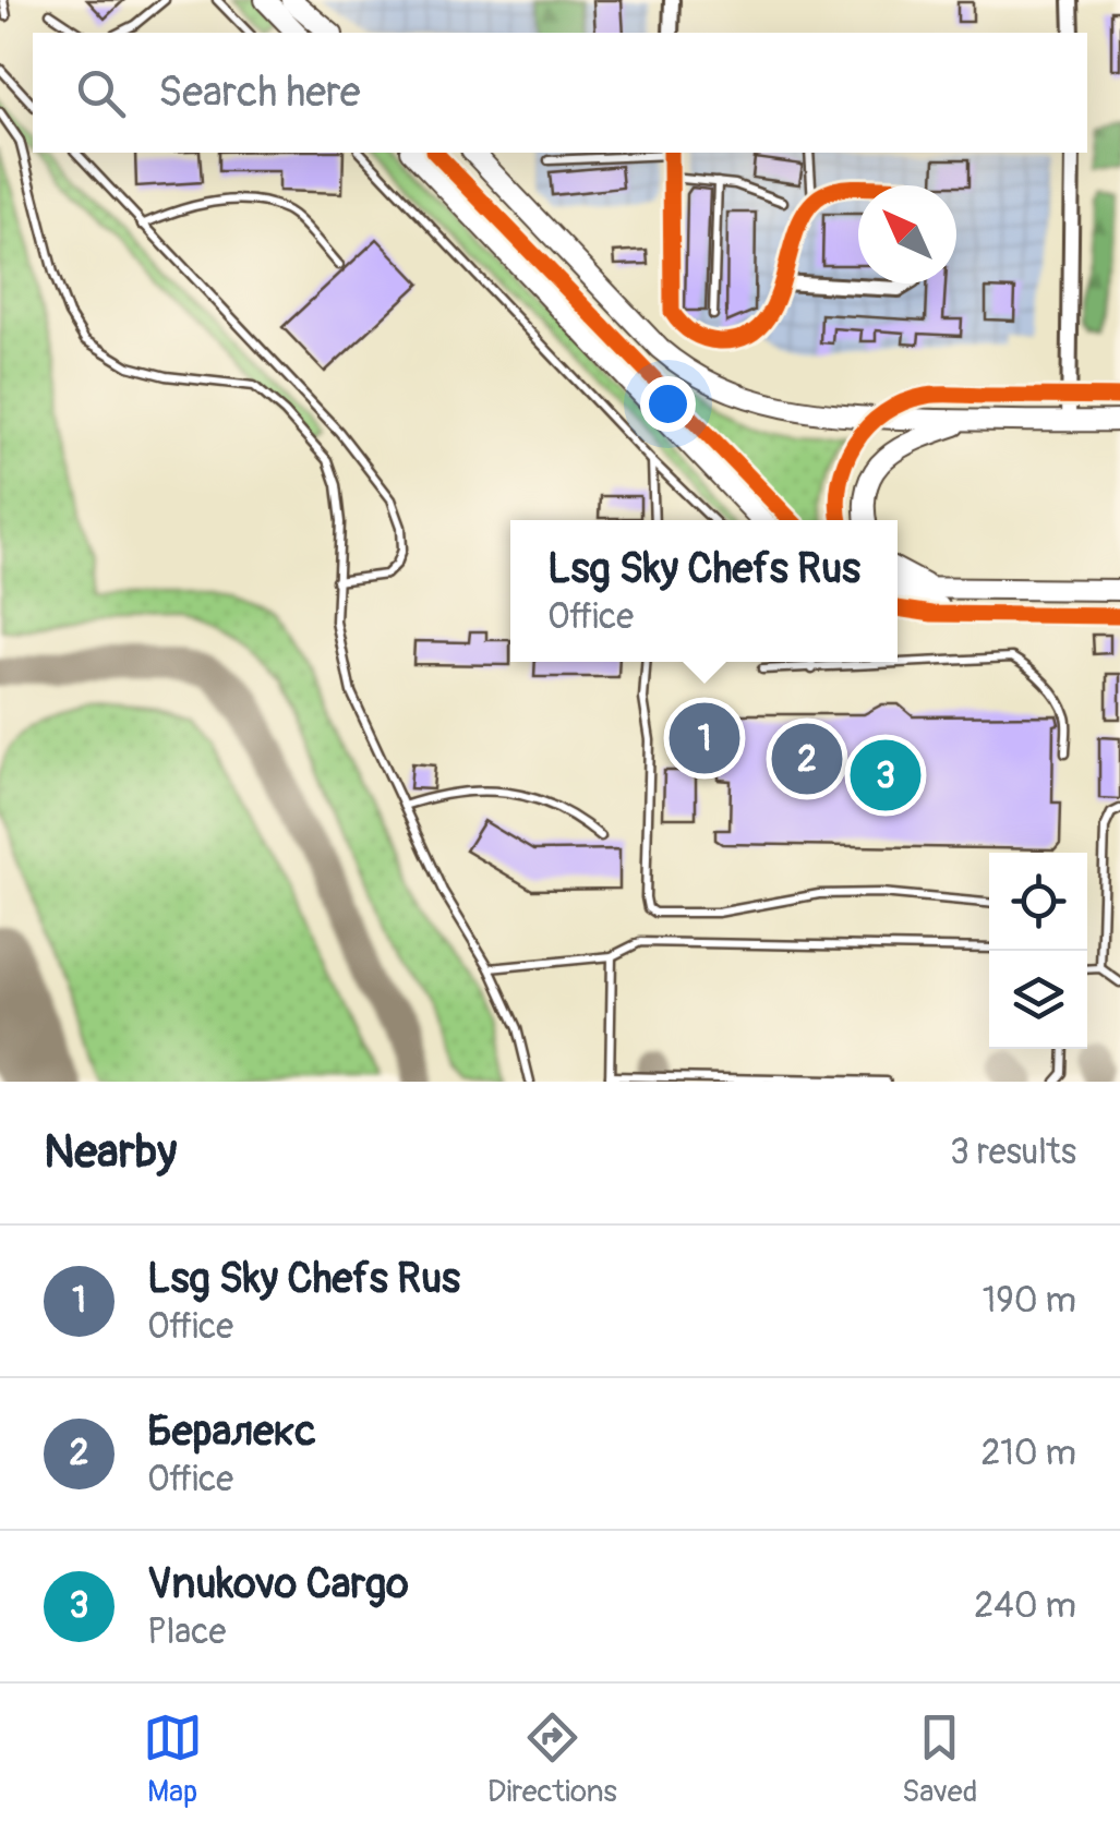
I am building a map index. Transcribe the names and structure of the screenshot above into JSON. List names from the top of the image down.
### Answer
{
  "north": "top left",
  "page": {
    "search": "Search here",
    "popup": ["Lsg Sky Chefs Rus", "Office"],
    "pins": ["1", "2", "3"],
    "heading": ["Nearby", "3 results"],
    "list": [
      {
        "mark": "1",
        "name": "Lsg Sky Chefs Rus",
        "note": "Office",
        "value": "190 m"
      },
      {
        "mark": "2",
        "name": "Бералекс",
        "note": "Office",
        "value": "210 m"
      },
      {
        "mark": "3",
        "name": "Vnukovo Cargo",
        "note": "Place",
        "value": "240 m"
      }
    ],
    "nav": ["Map", "Directions", "Saved"]
  }
}
